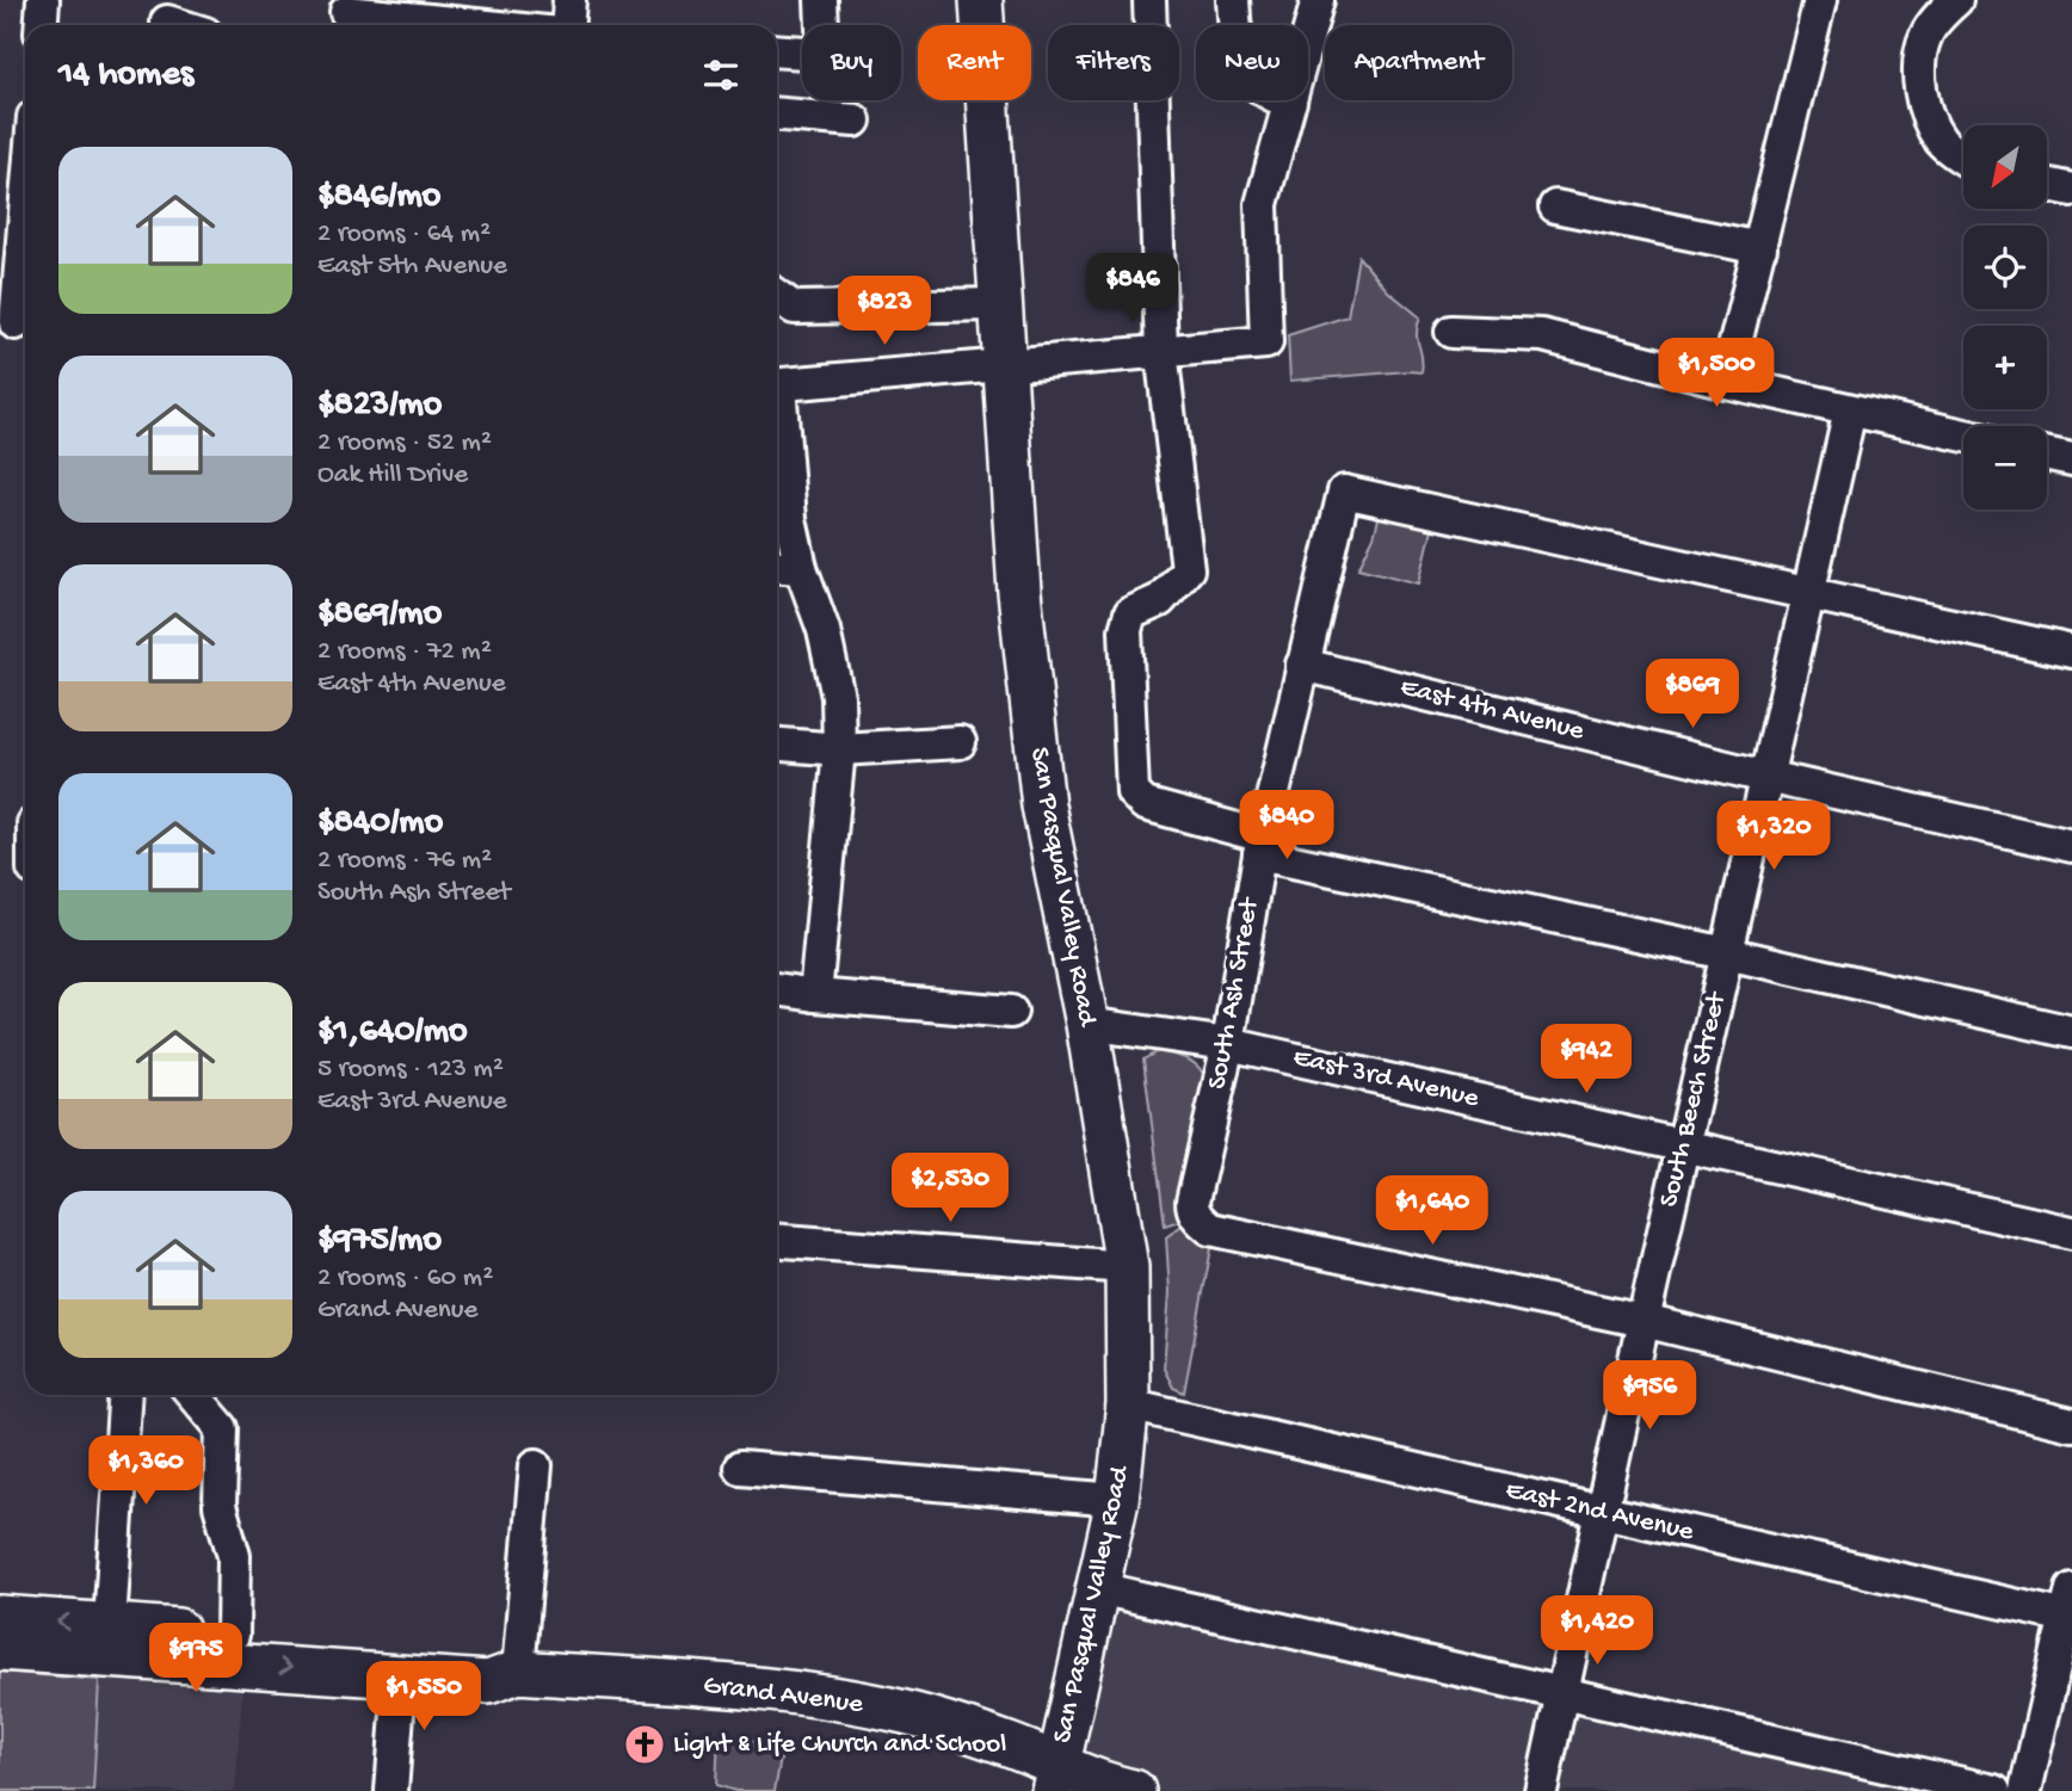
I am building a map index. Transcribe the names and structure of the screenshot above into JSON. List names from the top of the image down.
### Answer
{
  "streets": {
    "main road": ["San Pasqual Valley Road", "Grand Avenue"],
    "street": [
      "East 4th Avenue",
      "South Ash Street",
      "East 3rd Avenue",
      "South Beech Street",
      "East 2nd Avenue"
    ]
  },
  "crossings": [
    ["East 4th Avenue", "South Ash Street"],
    ["East 4th Avenue", "South Beech Street"],
    ["San Pasqual Valley Road", "East 3rd Avenue"],
    ["San Pasqual Valley Road", "East 2nd Avenue"],
    ["San Pasqual Valley Road", "Grand Avenue"],
    ["South Ash Street", "East 3rd Avenue"],
    ["South Ash Street", "South Beech Street"],
    ["East 3rd Avenue", "South Beech Street"],
    ["South Beech Street", "East 2nd Avenue"]
  ],
  "places": {
    "church": ["Light & Life Church and School"]
  },
  "north": "bottom left",
  "page": {
    "chip": [
      "Buy",
      "Rent",
      "Filters",
      "New",
      "Apartment"
    ],
    "heading": "14 homes",
    "map_buttons": ["+", "−"],
    "list": [
      {
        "name": "$846/mo",
        "note": "2 rooms · 64 m² · East 5th Avenue"
      },
      {
        "name": "$823/mo",
        "note": "2 rooms · 52 m² · Oak Hill Drive"
      },
      {
        "name": "$869/mo",
        "note": "2 rooms · 72 m² · East 4th Avenue"
      },
      {
        "name": "$840/mo",
        "note": "2 rooms · 76 m² · South Ash Street"
      },
      {
        "name": "$1,640/mo",
        "note": "5 rooms · 123 m² · East 3rd Avenue"
      },
      {
        "name": "$975/mo",
        "note": "2 rooms · 60 m² · Grand Avenue"
      }
    ],
    "price": [
      "$846",
      "$823",
      "$1,500",
      "$869",
      "$840",
      "$1,320",
      "$942",
      "$2,530",
      "$1,640",
      "$956",
      "$1,360",
      "$1,420",
      "$975",
      "$1,550"
    ]
  }
}
